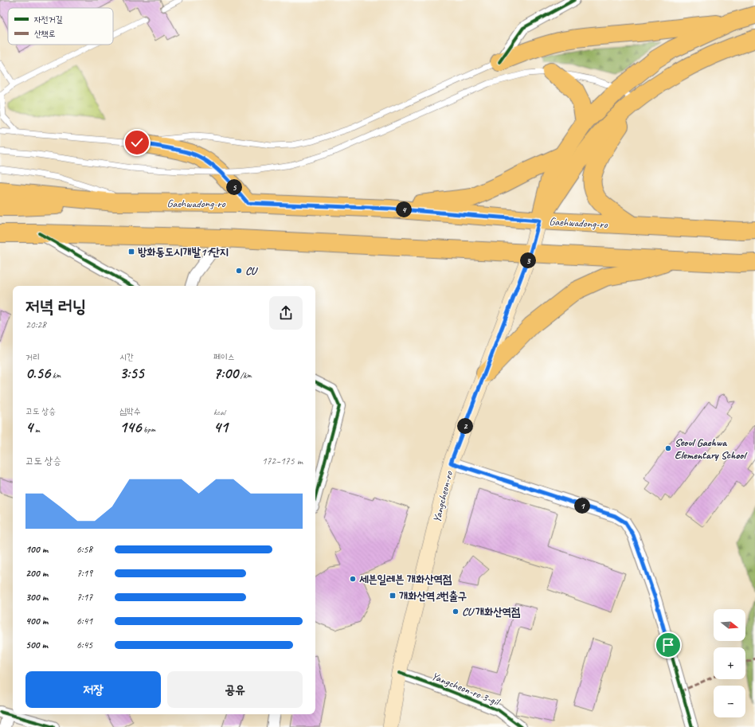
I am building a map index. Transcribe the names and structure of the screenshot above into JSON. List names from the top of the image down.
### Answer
{
  "streets": {
    "main road": ["Gaehwadong-ro", "Yangcheon-ro"],
    "street": ["Yangcheon-ro 3-gil"]
  },
  "crossings": [
    ["Gaehwadong-ro", "Yangcheon-ro"],
    ["Yangcheon-ro", "Yangcheon-ro 3-gil"]
  ],
  "places": {
    "transit": ["방화동도시개발11단지", "개화산역2번출구"],
    "other": [
      "CU",
      "Seoul Gaehwa Elementary School",
      "세븐일레븐 개화산역점",
      "CU 개화산역점"
    ]
  },
  "legend": ["자전거길", "산책로"],
  "north": "right",
  "page": {
    "pins": [
      "5",
      "4",
      "3",
      "2",
      "1"
    ],
    "heading": ["저녁 러닝", "20:28"],
    "stats": [
      ["거리", "0.56 km"],
      ["시간", "3:55"],
      ["페이스", "7:00 /km"],
      ["고도 상승", "4 m"],
      ["심박수", "146 bpm"],
      ["kcal", "41"]
    ],
    "chart": ["고도 상승", "172–175 m"],
    "list": [
      {
        "name": "100 m",
        "note": "6:58"
      },
      {
        "name": "200 m",
        "note": "7:19"
      },
      {
        "name": "300 m",
        "note": "7:17"
      },
      {
        "name": "400 m",
        "note": "6:41"
      },
      {
        "name": "500 m",
        "note": "6:45"
      }
    ],
    "map_buttons": ["+", "−"],
    "buttons": ["저장", "공유"]
  }
}
